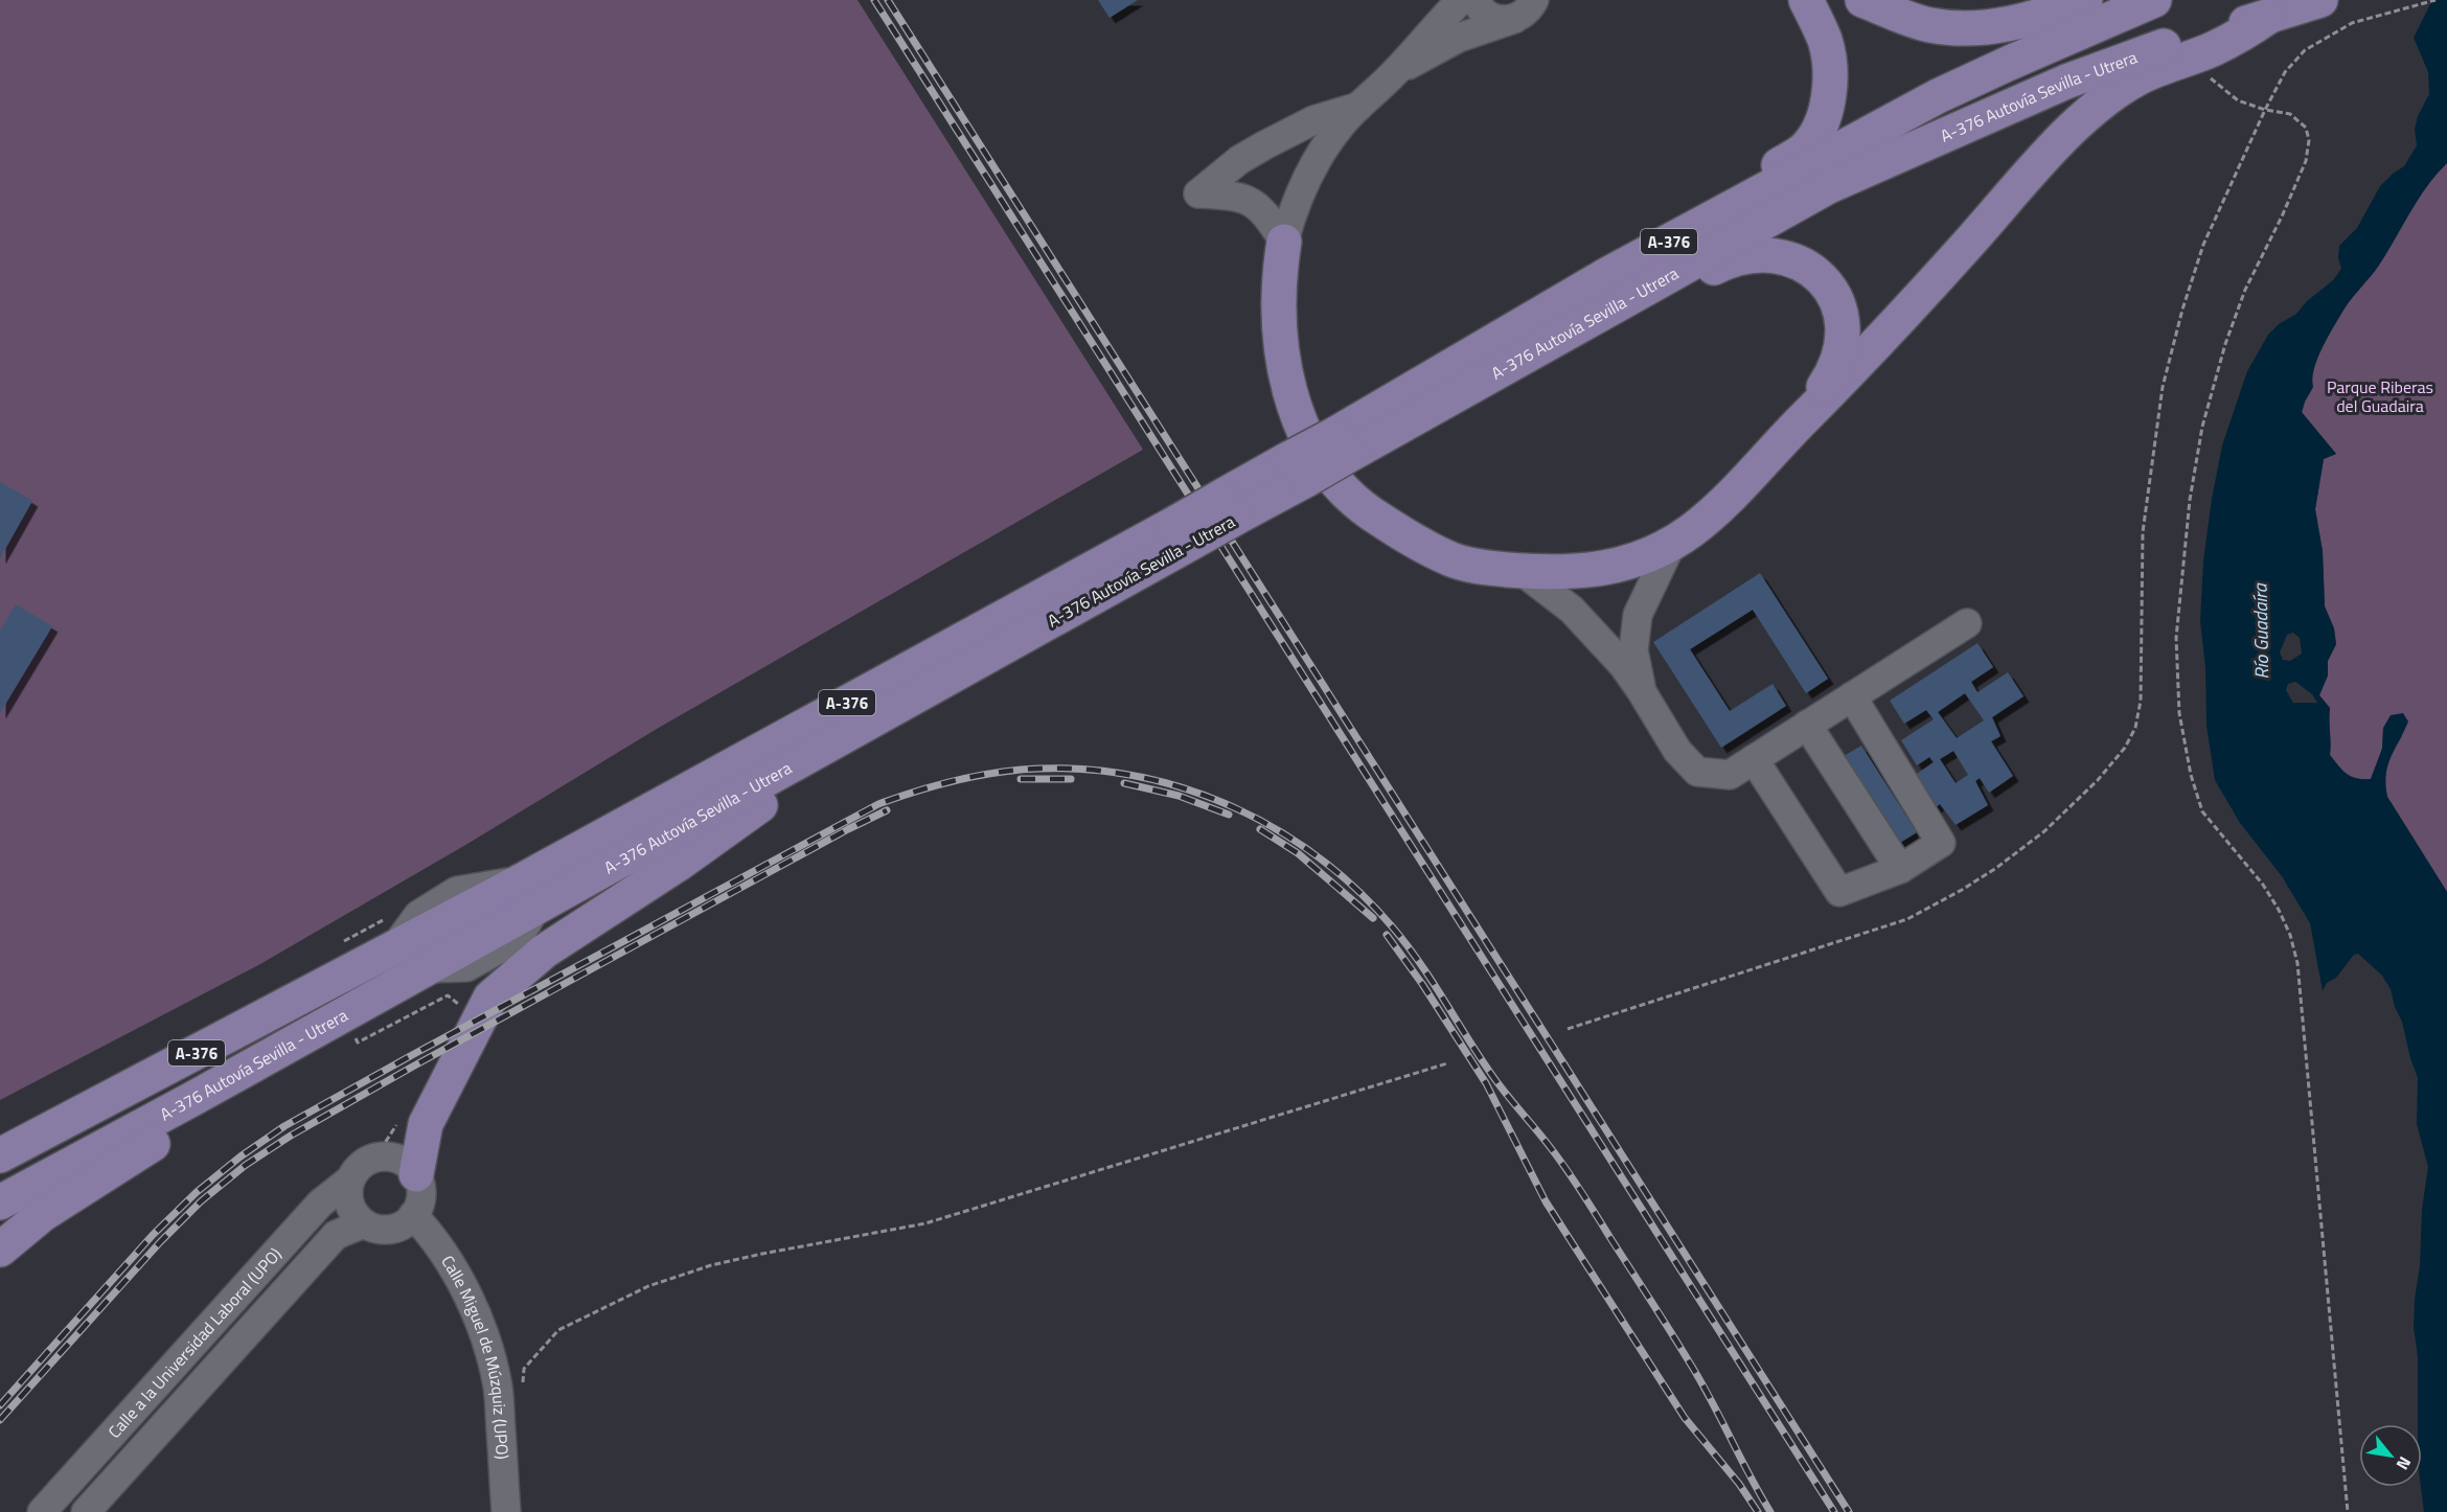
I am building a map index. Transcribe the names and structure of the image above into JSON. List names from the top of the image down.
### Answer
{
  "streets": {
    "main road": ["A-376 Autovía Sevilla - Utrera", "A-376"],
    "street": ["Calle a la Universidad Laboral (UPO)", "Calle Miguel de Múzquiz (UPO)"]
  },
  "crossings": [
    ["Calle a la Universidad Laboral (UPO)", "Calle Miguel de Múzquiz (UPO)"]
  ],
  "water": ["Río Guadaíra"],
  "parks": ["Parque Riberas del Guadaira"],
  "north": "bottom right"
}
